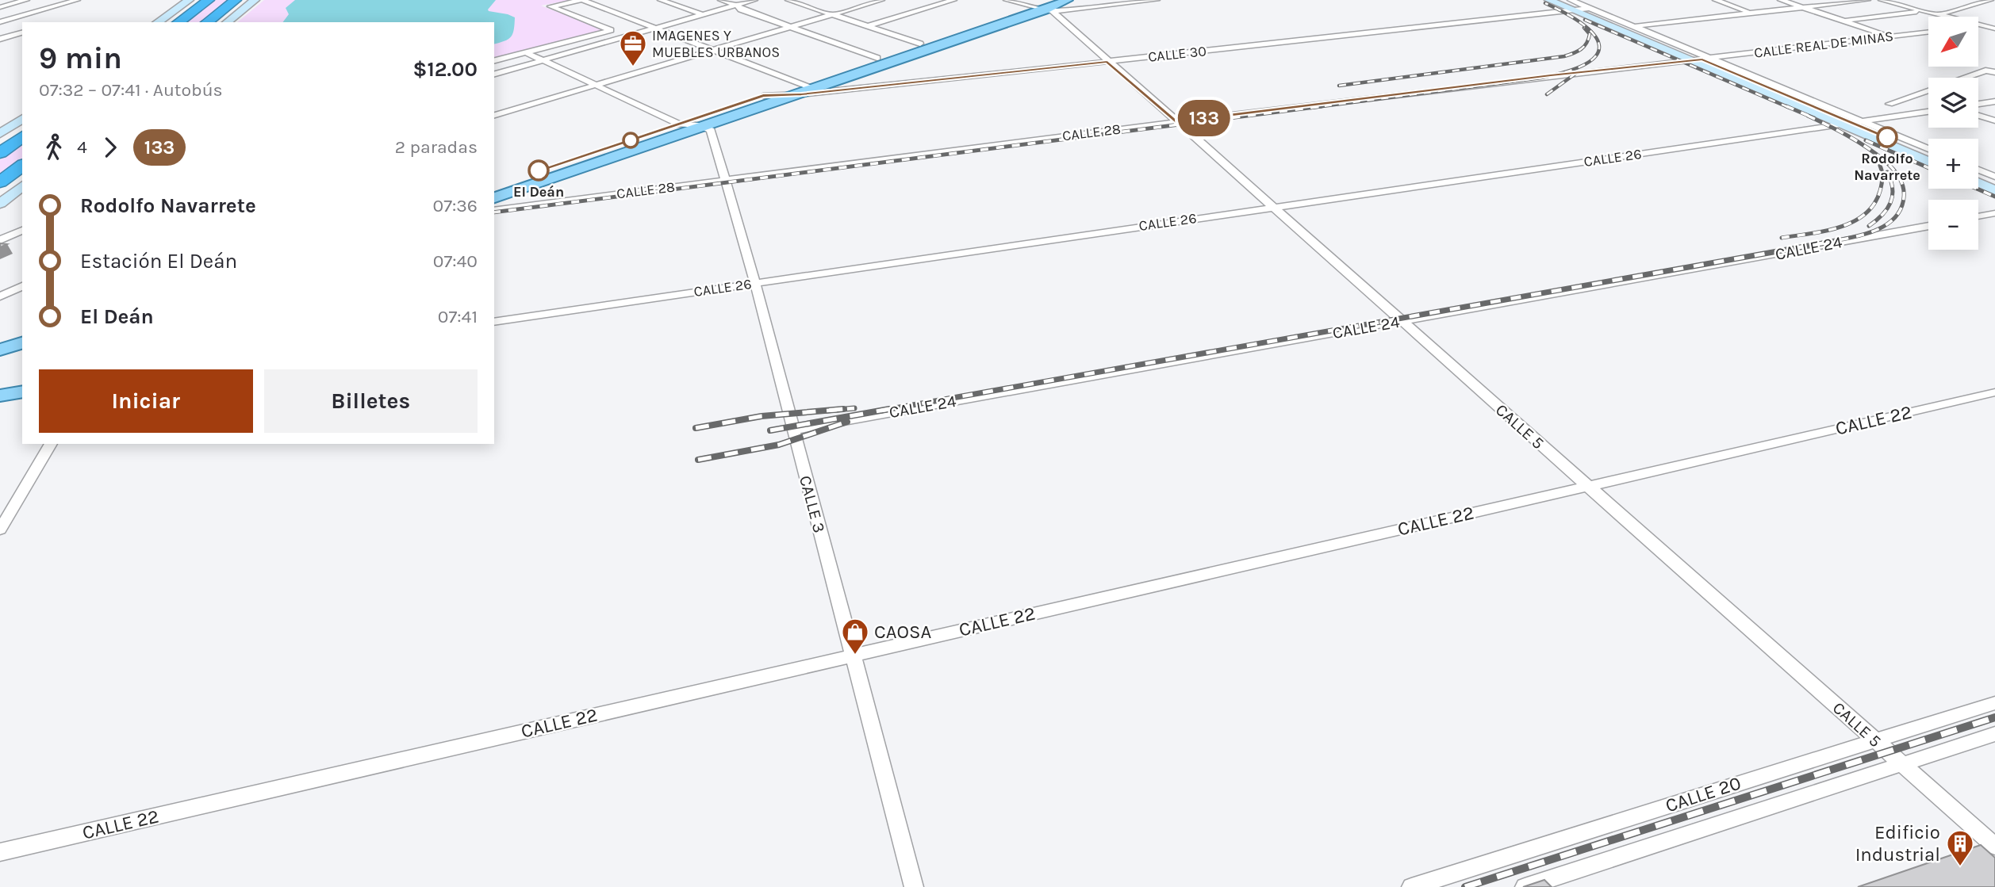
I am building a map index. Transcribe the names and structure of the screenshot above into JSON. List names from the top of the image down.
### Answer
{
  "streets": {
    "street": [
      "CALLE REAL DE MINAS",
      "CALLE 30",
      "CALLE 28",
      "CALLE 26",
      "CALLE 24",
      "CALLE 22",
      "CALLE 5",
      "CALLE 3",
      "CALLE 20"
    ]
  },
  "crossings": [
    ["CALLE REAL DE MINAS", "CALLE 28"],
    ["CALLE 30", "CALLE 5"],
    ["CALLE 28", "CALLE 5"],
    ["CALLE 28", "CALLE 3"],
    ["CALLE 26", "CALLE 5"],
    ["CALLE 26", "CALLE 3"],
    ["CALLE 24", "CALLE 5"],
    ["CALLE 24", "CALLE 3"],
    ["CALLE 22", "CALLE 5"],
    ["CALLE 22", "CALLE 3"],
    ["CALLE 5", "CALLE 20"]
  ],
  "places": {
    "office": ["IMAGENES Y MUEBLES URBANOS"],
    "other": ["Rodolfo Navarrete", "El Deán"],
    "shop": ["CAOSA"],
    "building": ["Edificio Industrial"]
  },
  "lines": ["bus line 133"],
  "north": "bottom left",
  "page": {
    "on_map": "133",
    "map_buttons": ["+", "−"],
    "heading": ["9 min", "07:32 – 07:41 · Autobús", "$12.00"],
    "legs": ["4", "133", "2 paradas"],
    "list": [
      {
        "name": "Rodolfo Navarrete",
        "value": "07:36"
      },
      {
        "name": "Estación El Deán",
        "value": "07:40"
      },
      {
        "name": "El Deán",
        "value": "07:41"
      }
    ],
    "buttons": ["Iniciar", "Billetes"]
  }
}
